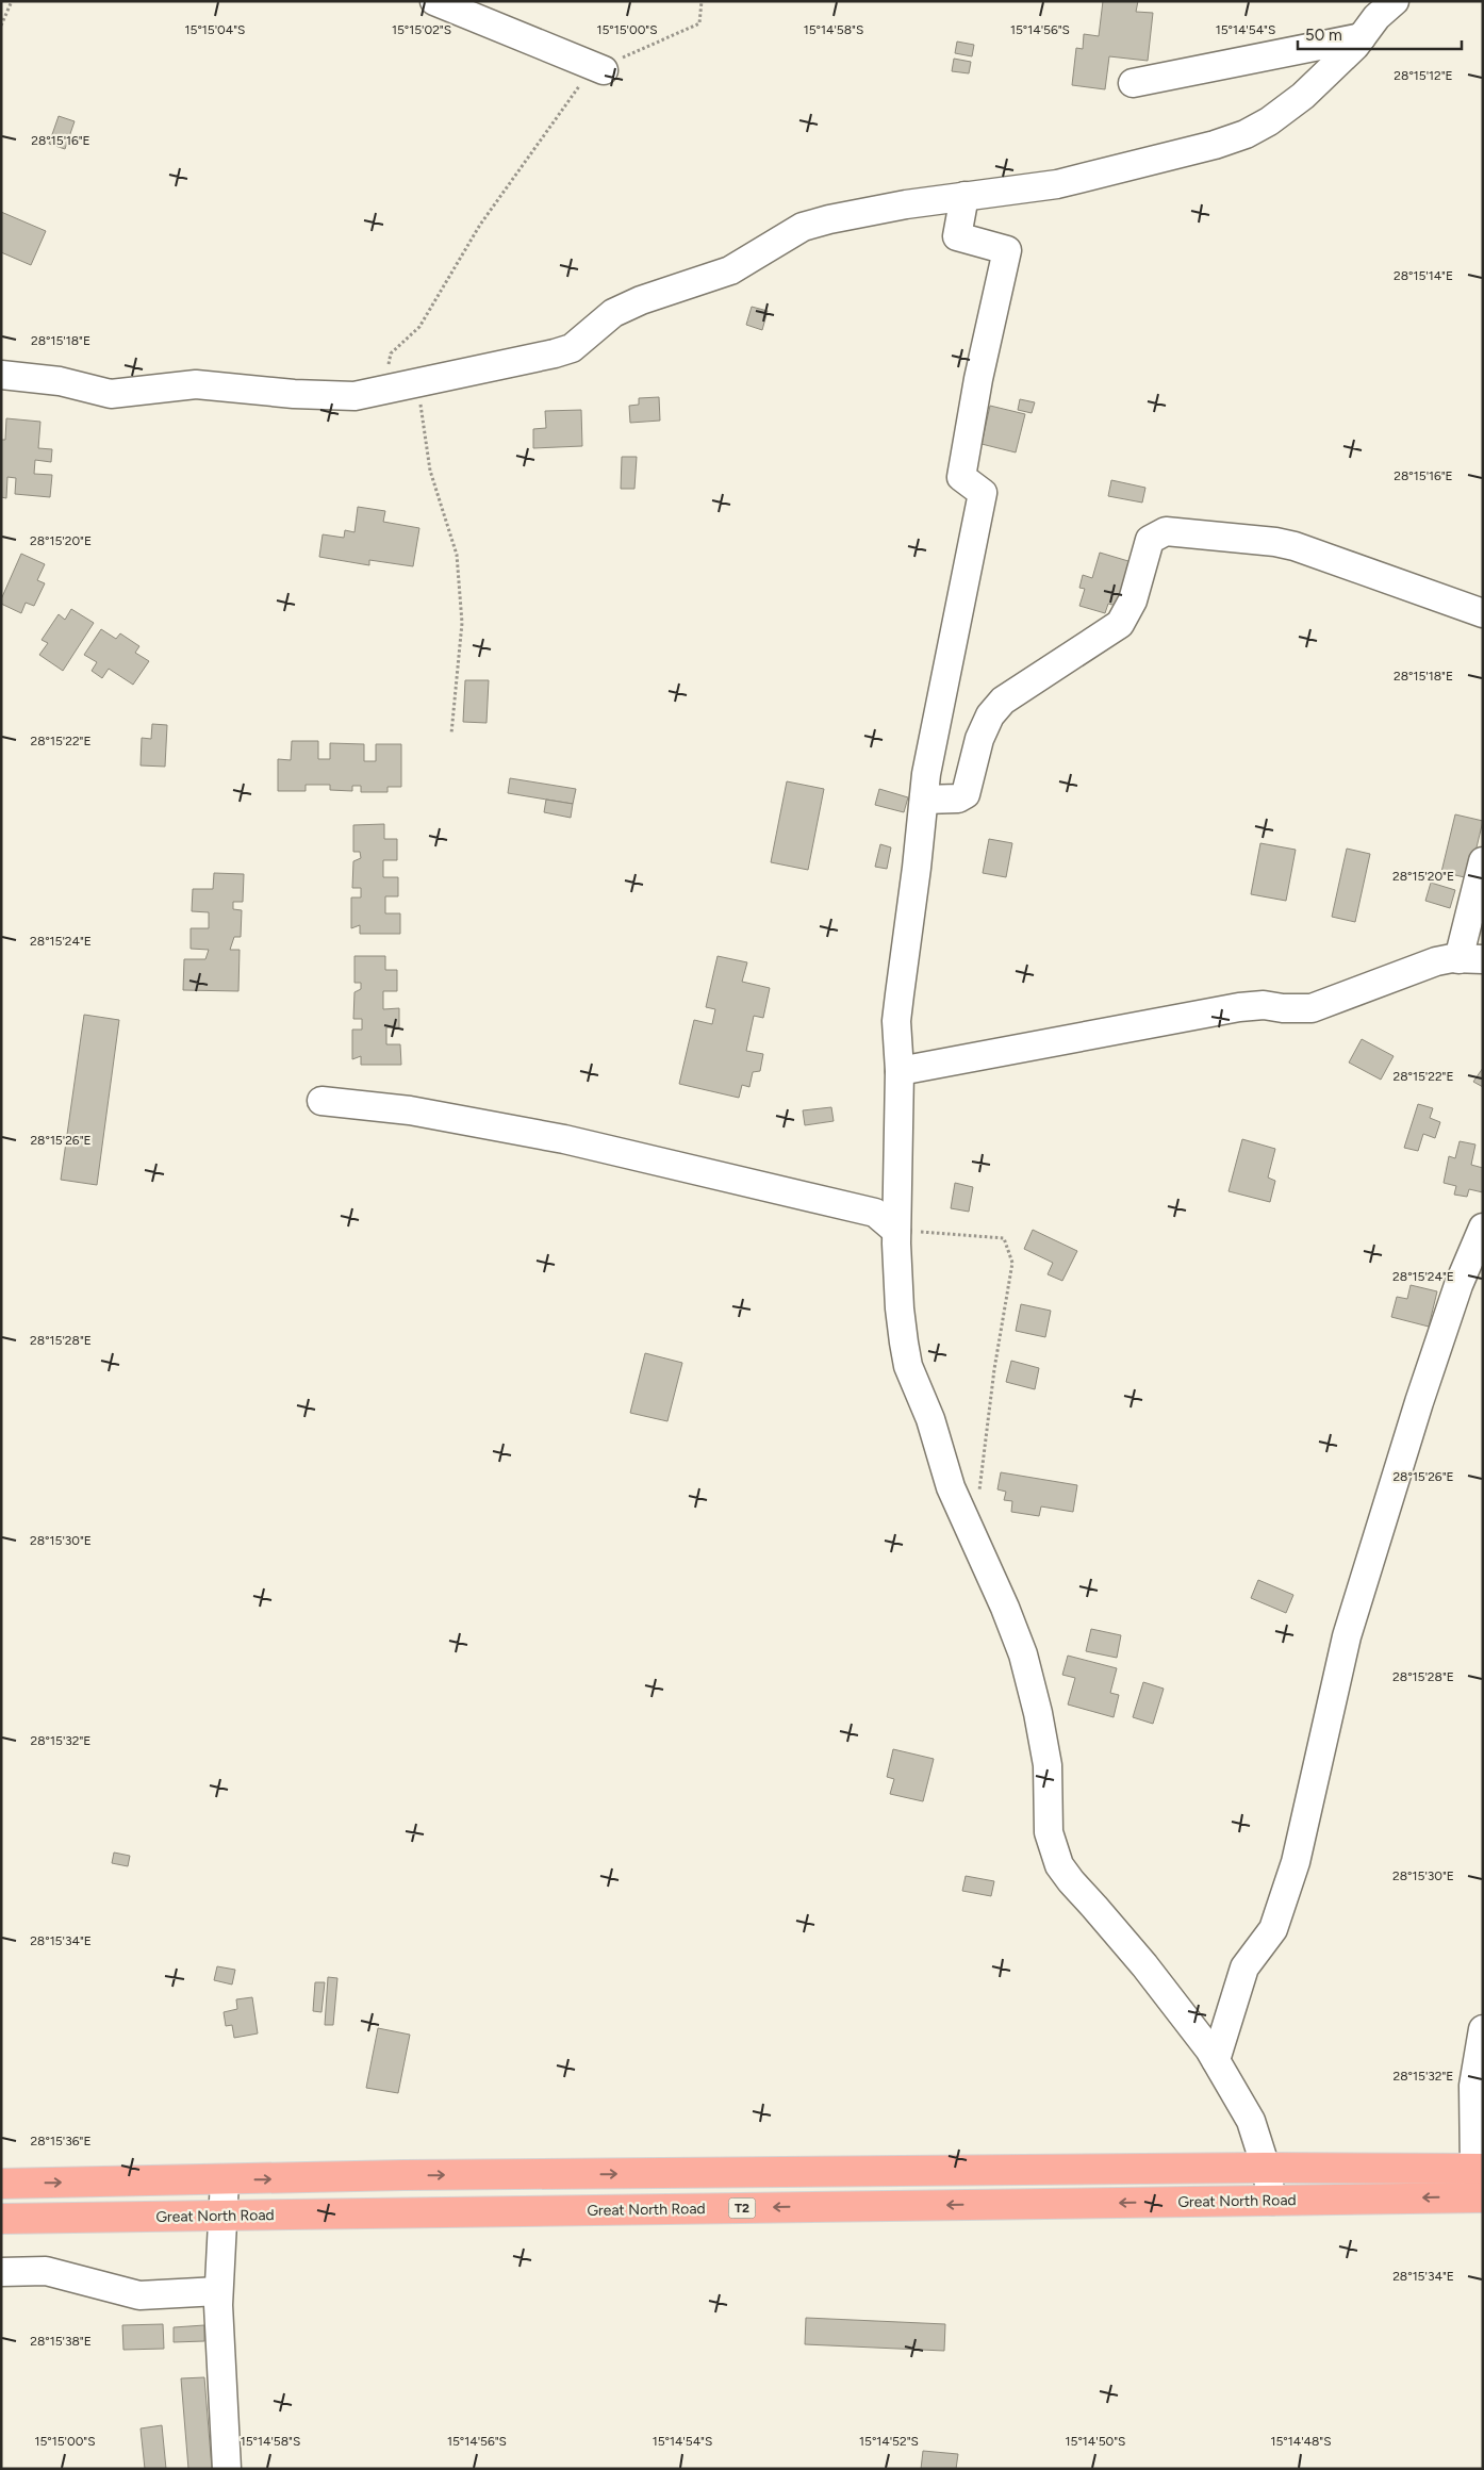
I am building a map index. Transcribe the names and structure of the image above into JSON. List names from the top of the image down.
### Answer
{
  "streets": {
    "highway": ["Great North Road", "T2"]
  },
  "scale_bar": "50 m",
  "coordinates": [
    "15°15'04\"S",
    "15°15'02\"S",
    "15°15'00\"S",
    "15°14'58\"S",
    "15°14'56\"S",
    "15°14'54\"S",
    "28°15'12\"E",
    "28°15'16\"E",
    "28°15'14\"E",
    "28°15'18\"E",
    "28°15'20\"E",
    "28°15'22\"E",
    "28°15'24\"E",
    "28°15'26\"E",
    "28°15'28\"E",
    "28°15'30\"E",
    "28°15'32\"E",
    "28°15'34\"E",
    "28°15'36\"E",
    "28°15'38\"E",
    "15°14'52\"S",
    "15°14'50\"S",
    "15°14'48\"S"
  ]
}
